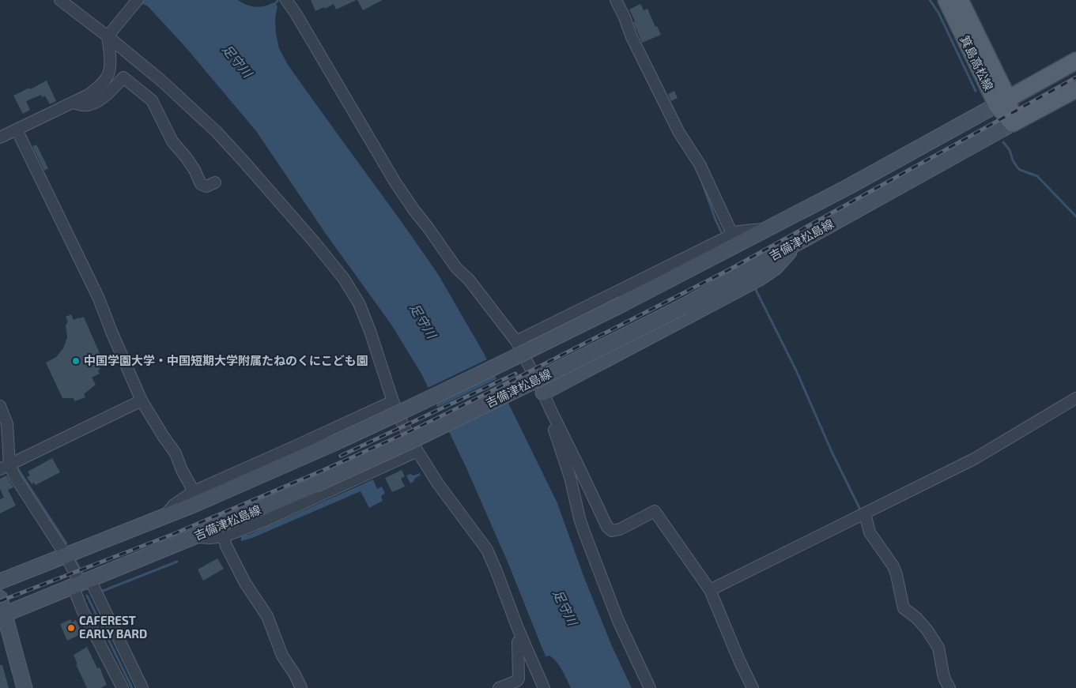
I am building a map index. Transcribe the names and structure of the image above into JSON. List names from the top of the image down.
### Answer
{
  "streets": {
    "main road": ["箕島高松線", "吉備津松島線"]
  },
  "crossings": [
    ["箕島高松線", "吉備津松島線"]
  ],
  "water": ["足守川"],
  "places": ["中国学園大学・中国短期大学附属たねのくにこども園", "CAFEREST EARLY BARD"]
}
